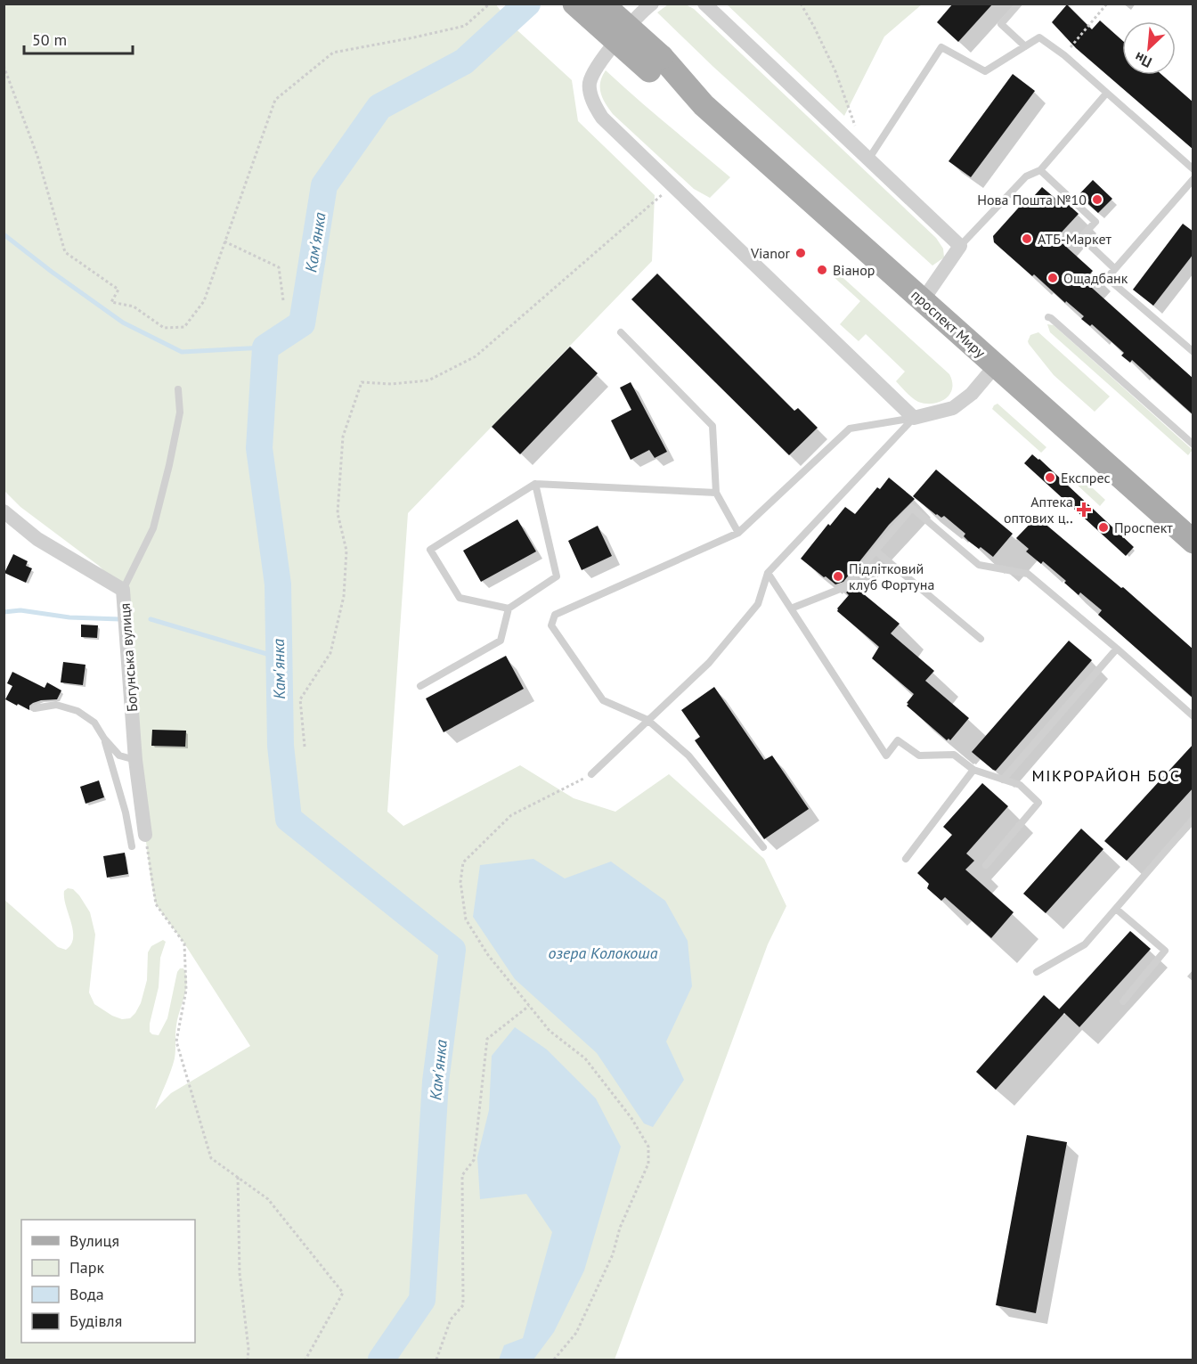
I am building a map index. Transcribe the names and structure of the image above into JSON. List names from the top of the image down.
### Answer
{
  "streets": {
    "main road": ["проспект Миру"],
    "street": ["Богунська вулиця"]
  },
  "districts": ["МІКРОРАЙОН БОС"],
  "water": ["Кам'янка", "озера Колокоша"],
  "places": {
    "other": [
      "Нова Пошта №10",
      "АТБ-Маркет",
      "Vianor",
      "Віанор",
      "Ощадбанк",
      "Експрес",
      "Проспект",
      "Підлітковий клуб Фортуна"
    ],
    "health": ["Аптека оптових ц‥"]
  },
  "legend": [
    "Вулиця",
    "Парк",
    "Вода",
    "Будівля"
  ],
  "scale_bar": "50 m",
  "north": "bottom left"
}
